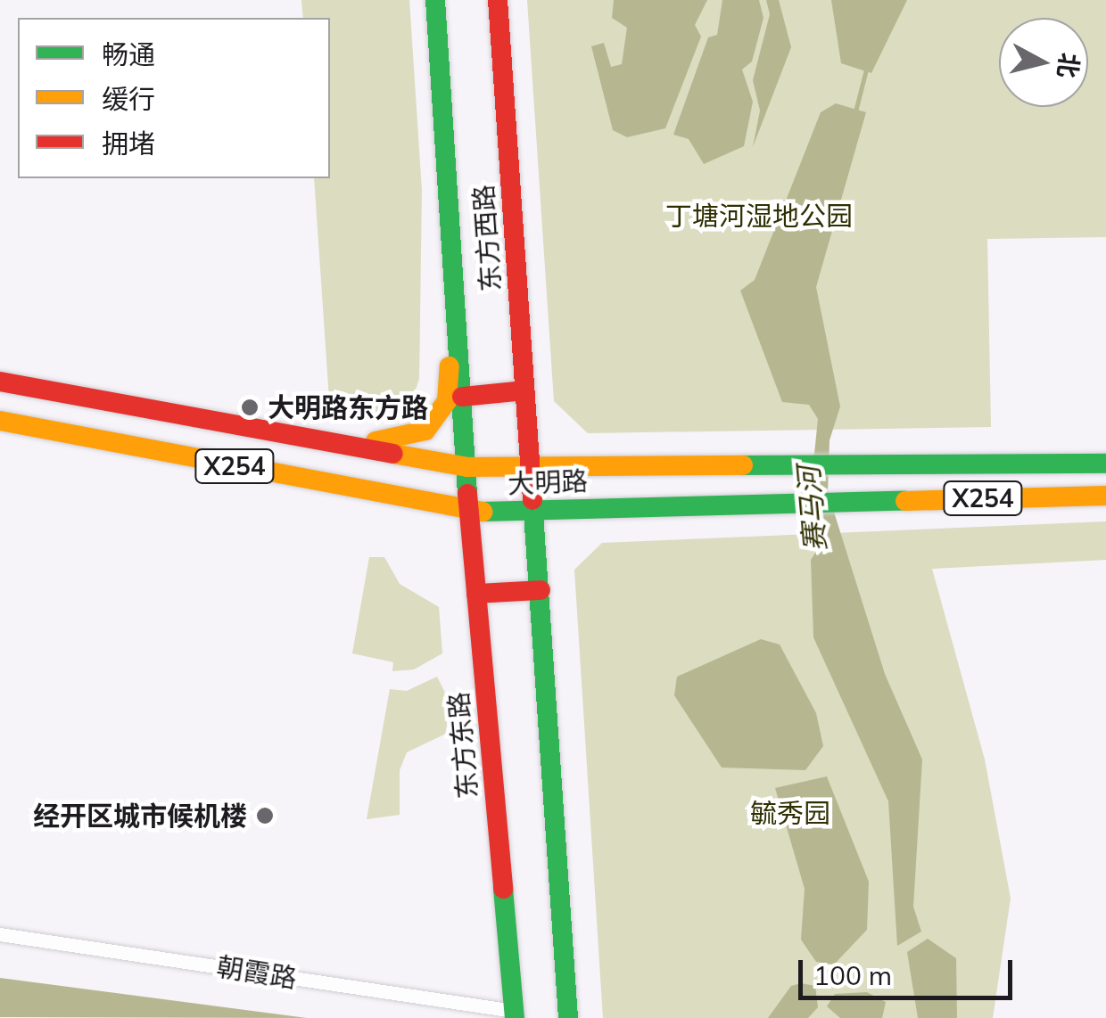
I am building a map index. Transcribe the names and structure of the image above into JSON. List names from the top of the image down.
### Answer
{
  "streets": {
    "main road": [
      "东方西路",
      "X254",
      "大明路",
      "东方东路"
    ],
    "street": ["朝霞路"]
  },
  "crossings": [
    ["东方西路", "大明路"],
    ["东方西路", "东方东路"],
    ["大明路", "东方东路"],
    ["东方东路", "朝霞路"]
  ],
  "water": ["赛马河"],
  "parks": ["丁塘河湿地公园", "毓秀园"],
  "places": ["大明路东方路", "经开区城市候机楼"],
  "legend": ["畅通", "缓行", "拥堵"],
  "scale_bar": "100 m",
  "north": "right"
}
